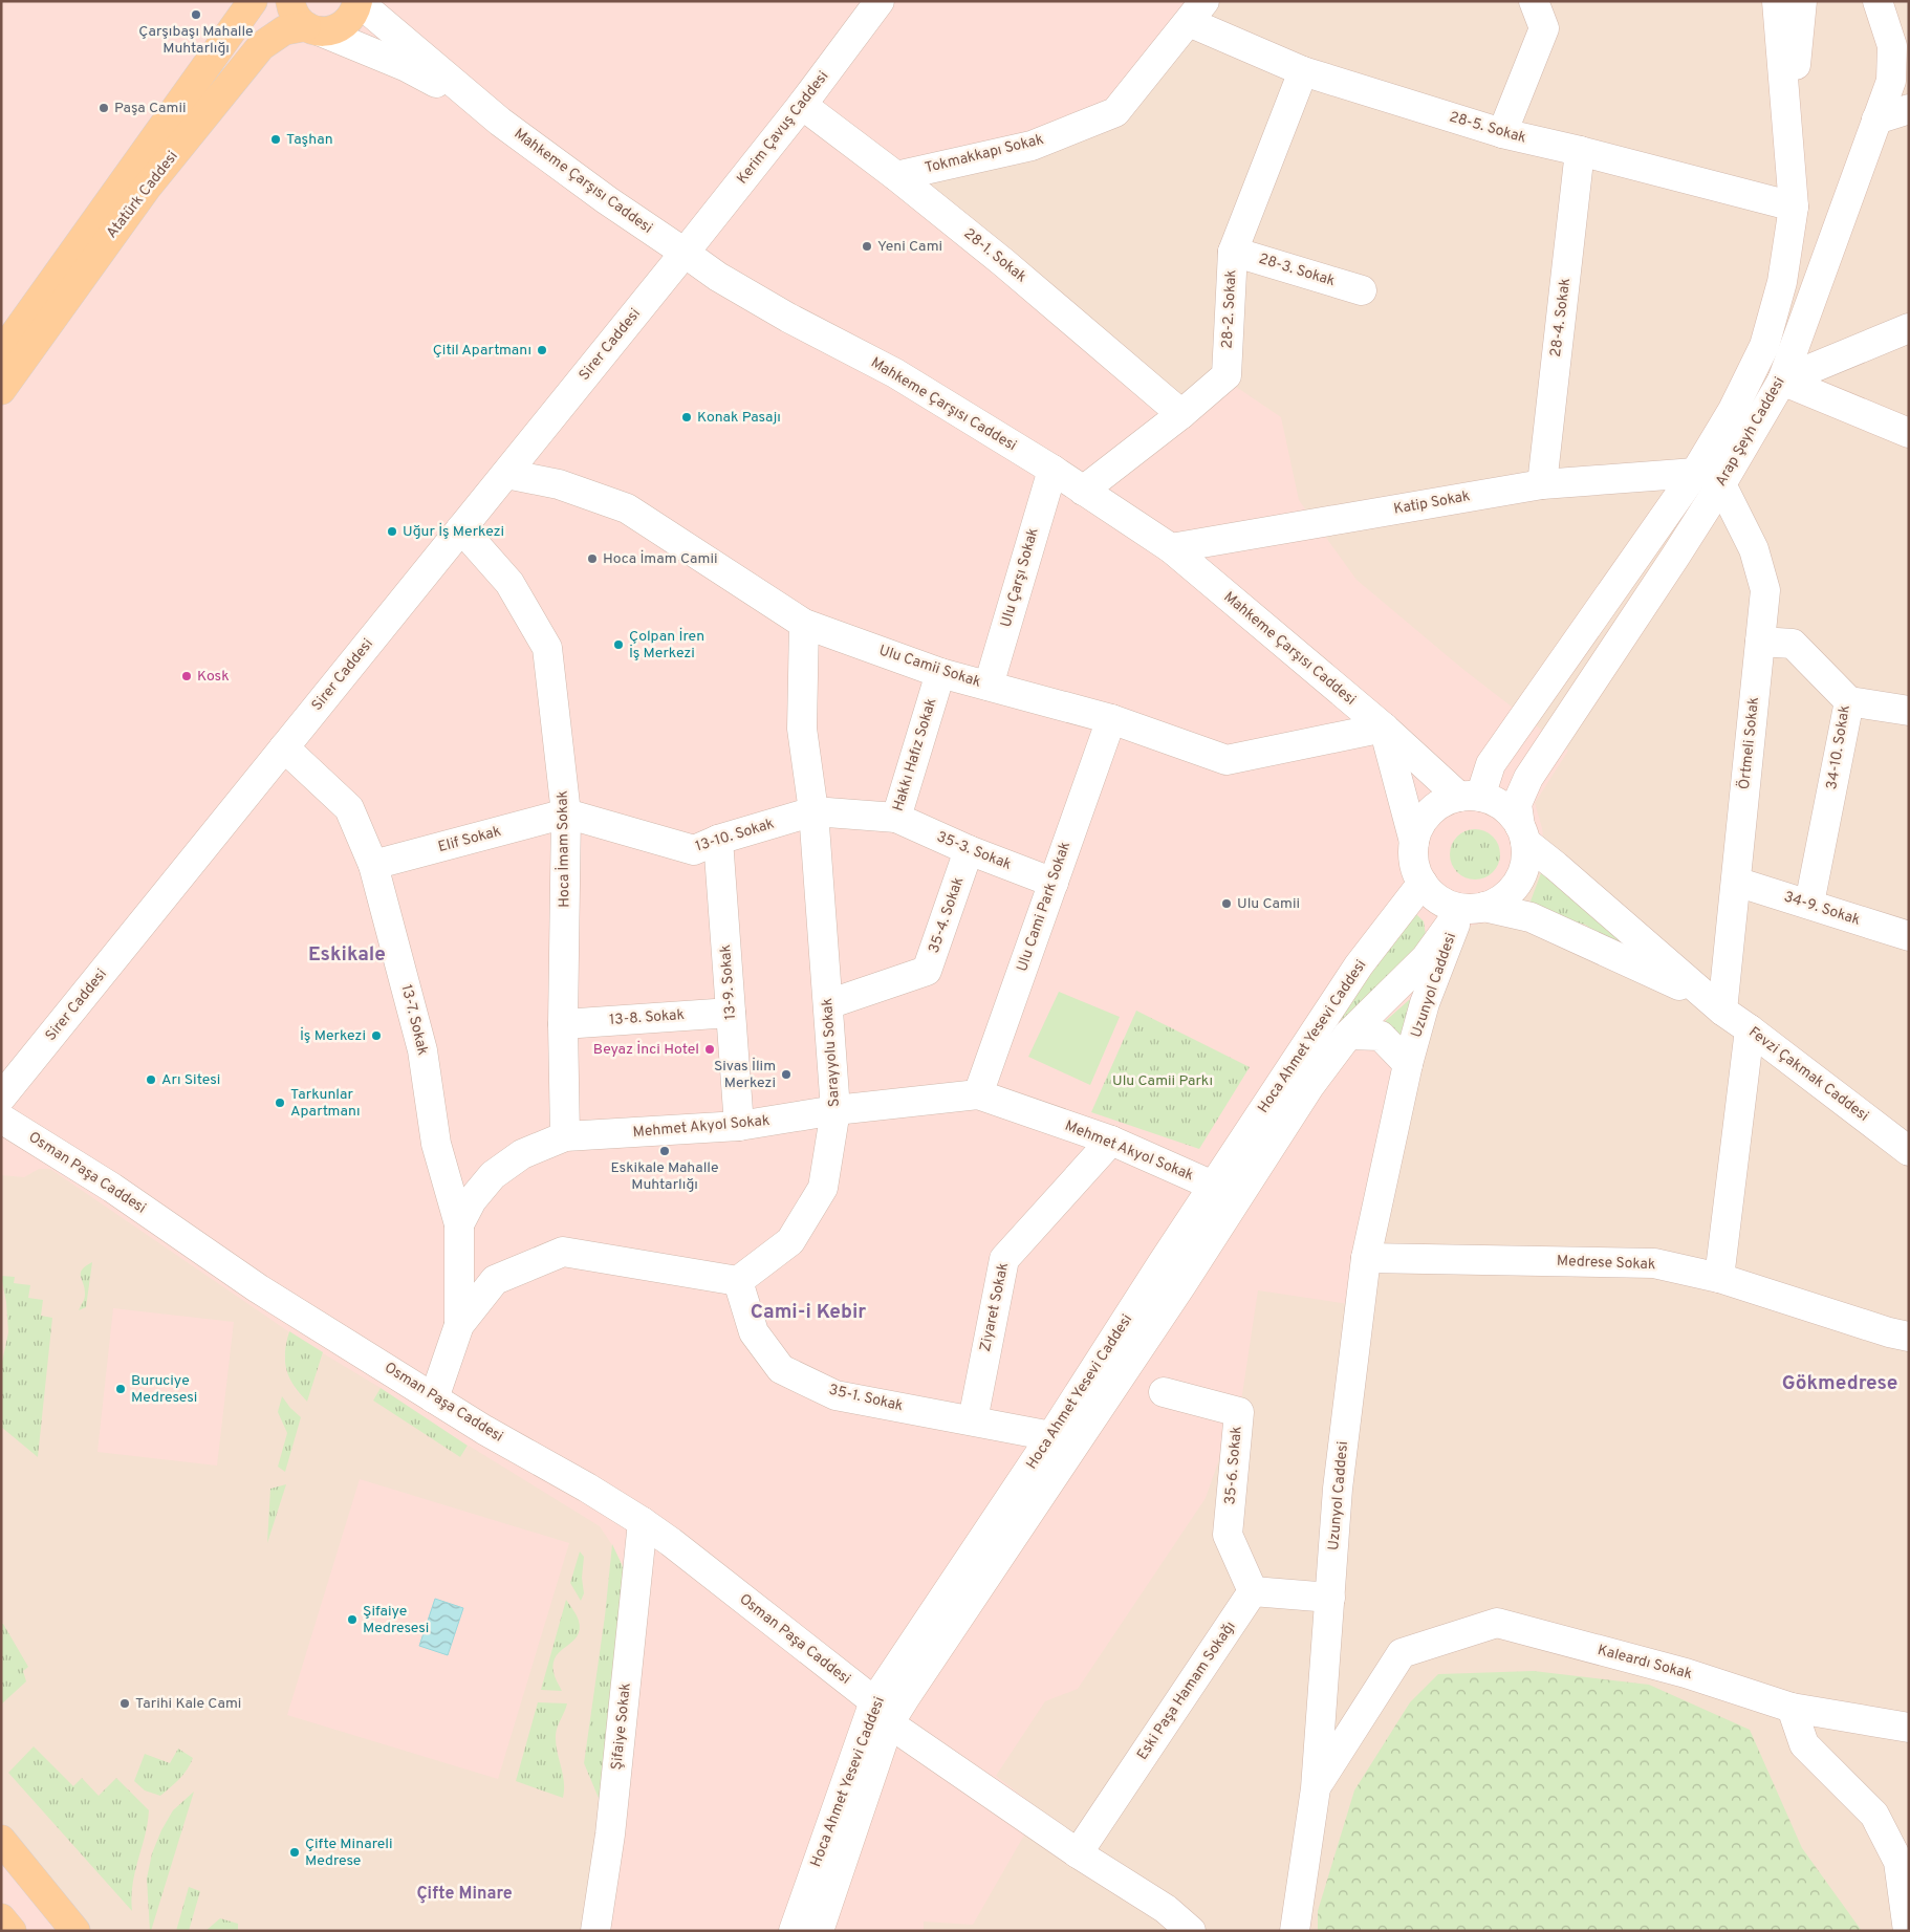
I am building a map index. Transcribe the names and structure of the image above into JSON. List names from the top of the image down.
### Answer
{
  "streets": {
    "main road": ["Atatürk Caddesi"],
    "street": [
      "Kerim Çavuş Caddesi",
      "28-5. Sokak",
      "Tokmakkapı Sokak",
      "Mahkeme Çarşısı Caddesi",
      "28-1. Sokak",
      "28-3. Sokak",
      "28-2. Sokak",
      "28-4. Sokak",
      "Sirer Caddesi",
      "Arap Şeyh Caddesi",
      "Katip Sokak",
      "Ulu Çarşı Sokak",
      "Ulu Camii Sokak",
      "Örtmeli Sokak",
      "34-10. Sokak",
      "Hakkı Hafız Sokak",
      "13-10. Sokak",
      "Elif Sokak",
      "Hoca İmam Sokak",
      "35-3. Sokak",
      "Ulu Cami Park Sokak",
      "34-9. Sokak",
      "35-4. Sokak",
      "13-9. Sokak",
      "Uzunyol Caddesi",
      "13-8. Sokak",
      "13-7. Sokak",
      "Hoca Ahmet Yesevi Caddesi",
      "Sarayyolu Sokak",
      "Fevzi Çakmak Caddesi",
      "Mehmet Akyol Sokak",
      "Osman Paşa Caddesi",
      "Medrese Sokak",
      "Ziyaret Sokak",
      "35-1. Sokak",
      "35-6. Sokak",
      "Kaleardı Sokak",
      "Eski Paşa Hamam Sokağı",
      "Şifaiye Sokak"
    ]
  },
  "crossings": [
    ["Kerim Çavuş Caddesi", "Mahkeme Çarşısı Caddesi"],
    ["Kerim Çavuş Caddesi", "28-1. Sokak"],
    ["Kerim Çavuş Caddesi", "Sirer Caddesi"],
    ["28-5. Sokak", "Tokmakkapı Sokak"],
    ["28-5. Sokak", "28-2. Sokak"],
    ["28-5. Sokak", "28-4. Sokak"],
    ["28-5. Sokak", "Arap Şeyh Caddesi"],
    ["Tokmakkapı Sokak", "28-1. Sokak"],
    ["Mahkeme Çarşısı Caddesi", "Atatürk Caddesi"],
    ["Mahkeme Çarşısı Caddesi", "28-2. Sokak"],
    ["Mahkeme Çarşısı Caddesi", "Sirer Caddesi"],
    ["Mahkeme Çarşısı Caddesi", "Katip Sokak"],
    ["Mahkeme Çarşısı Caddesi", "Ulu Çarşı Sokak"],
    ["Mahkeme Çarşısı Caddesi", "Ulu Camii Sokak"],
    ["28-1. Sokak", "28-2. Sokak"],
    ["28-3. Sokak", "28-2. Sokak"],
    ["28-4. Sokak", "Katip Sokak"],
    ["Sirer Caddesi", "Ulu Camii Sokak"],
    ["Sirer Caddesi", "Hoca İmam Sokak"],
    ["Sirer Caddesi", "13-7. Sokak"],
    ["Arap Şeyh Caddesi", "Katip Sokak"],
    ["Arap Şeyh Caddesi", "Örtmeli Sokak"],
    ["Arap Şeyh Caddesi", "Uzunyol Caddesi"],
    ["Arap Şeyh Caddesi", "Hoca Ahmet Yesevi Caddesi"],
    ["Arap Şeyh Caddesi", "Fevzi Çakmak Caddesi"],
    ["Ulu Çarşı Sokak", "Ulu Camii Sokak"],
    ["Ulu Camii Sokak", "Hakkı Hafız Sokak"],
    ["Ulu Camii Sokak", "Ulu Cami Park Sokak"],
    ["Ulu Camii Sokak", "Sarayyolu Sokak"],
    ["Örtmeli Sokak", "34-10. Sokak"],
    ["Örtmeli Sokak", "34-9. Sokak"],
    ["Örtmeli Sokak", "Fevzi Çakmak Caddesi"],
    ["34-10. Sokak", "34-9. Sokak"],
    ["Hakkı Hafız Sokak", "13-10. Sokak"],
    ["Hakkı Hafız Sokak", "35-3. Sokak"],
    ["Hakkı Hafız Sokak", "Sarayyolu Sokak"],
    ["13-10. Sokak", "Elif Sokak"],
    ["13-10. Sokak", "Hoca İmam Sokak"],
    ["13-10. Sokak", "13-9. Sokak"],
    ["13-10. Sokak", "Sarayyolu Sokak"],
    ["Elif Sokak", "Hoca İmam Sokak"],
    ["Elif Sokak", "13-7. Sokak"],
    ["Hoca İmam Sokak", "13-8. Sokak"],
    ["Hoca İmam Sokak", "Mehmet Akyol Sokak"],
    ["35-3. Sokak", "Ulu Cami Park Sokak"],
    ["35-3. Sokak", "35-4. Sokak"],
    ["Ulu Cami Park Sokak", "Mehmet Akyol Sokak"],
    ["35-4. Sokak", "Sarayyolu Sokak"],
    ["13-9. Sokak", "13-8. Sokak"],
    ["13-9. Sokak", "Mehmet Akyol Sokak"],
    ["Uzunyol Caddesi", "Hoca Ahmet Yesevi Caddesi"],
    ["Uzunyol Caddesi", "Fevzi Çakmak Caddesi"],
    ["Uzunyol Caddesi", "Medrese Sokak"],
    ["Uzunyol Caddesi", "Kaleardı Sokak"],
    ["13-7. Sokak", "Mehmet Akyol Sokak"],
    ["Hoca Ahmet Yesevi Caddesi", "Fevzi Çakmak Caddesi"],
    ["Hoca Ahmet Yesevi Caddesi", "Mehmet Akyol Sokak"],
    ["Hoca Ahmet Yesevi Caddesi", "Osman Paşa Caddesi"],
    ["Hoca Ahmet Yesevi Caddesi", "35-1. Sokak"],
    ["Sarayyolu Sokak", "Mehmet Akyol Sokak"],
    ["Sarayyolu Sokak", "35-1. Sokak"],
    ["Mehmet Akyol Sokak", "Ziyaret Sokak"],
    ["Osman Paşa Caddesi", "Eski Paşa Hamam Sokağı"],
    ["Osman Paşa Caddesi", "Şifaiye Sokak"],
    ["Ziyaret Sokak", "35-1. Sokak"],
    ["35-6. Sokak", "Eski Paşa Hamam Sokağı"]
  ],
  "districts": [
    "Eskikale",
    "Cami-i Kebir",
    "Gökmedrese",
    "Çifte Minare"
  ],
  "parks": ["Ulu Camii Parkı"],
  "places": [
    "Çarşıbaşı Mahalle Muhtarlığı",
    "Paşa Camii",
    "Taşhan",
    "Yeni Cami",
    "Çitil Apartmanı",
    "Konak Pasajı",
    "Uğur İş Merkezi",
    "Hoca İmam Camii",
    "Çolpan İren İş Merkezi",
    "Kosk",
    "Ulu Camii",
    "İş Merkezi",
    "Beyaz İnci Hotel",
    "Sivas İlim Merkezi",
    "Arı Sitesi",
    "Tarkunlar Apartmanı",
    "Eskikale Mahalle Muhtarlığı",
    "Buruciye Medresesi",
    "Şifaiye Medresesi",
    "Tarihi Kale Cami",
    "Çifte Minareli Medrese"
  ]
}
